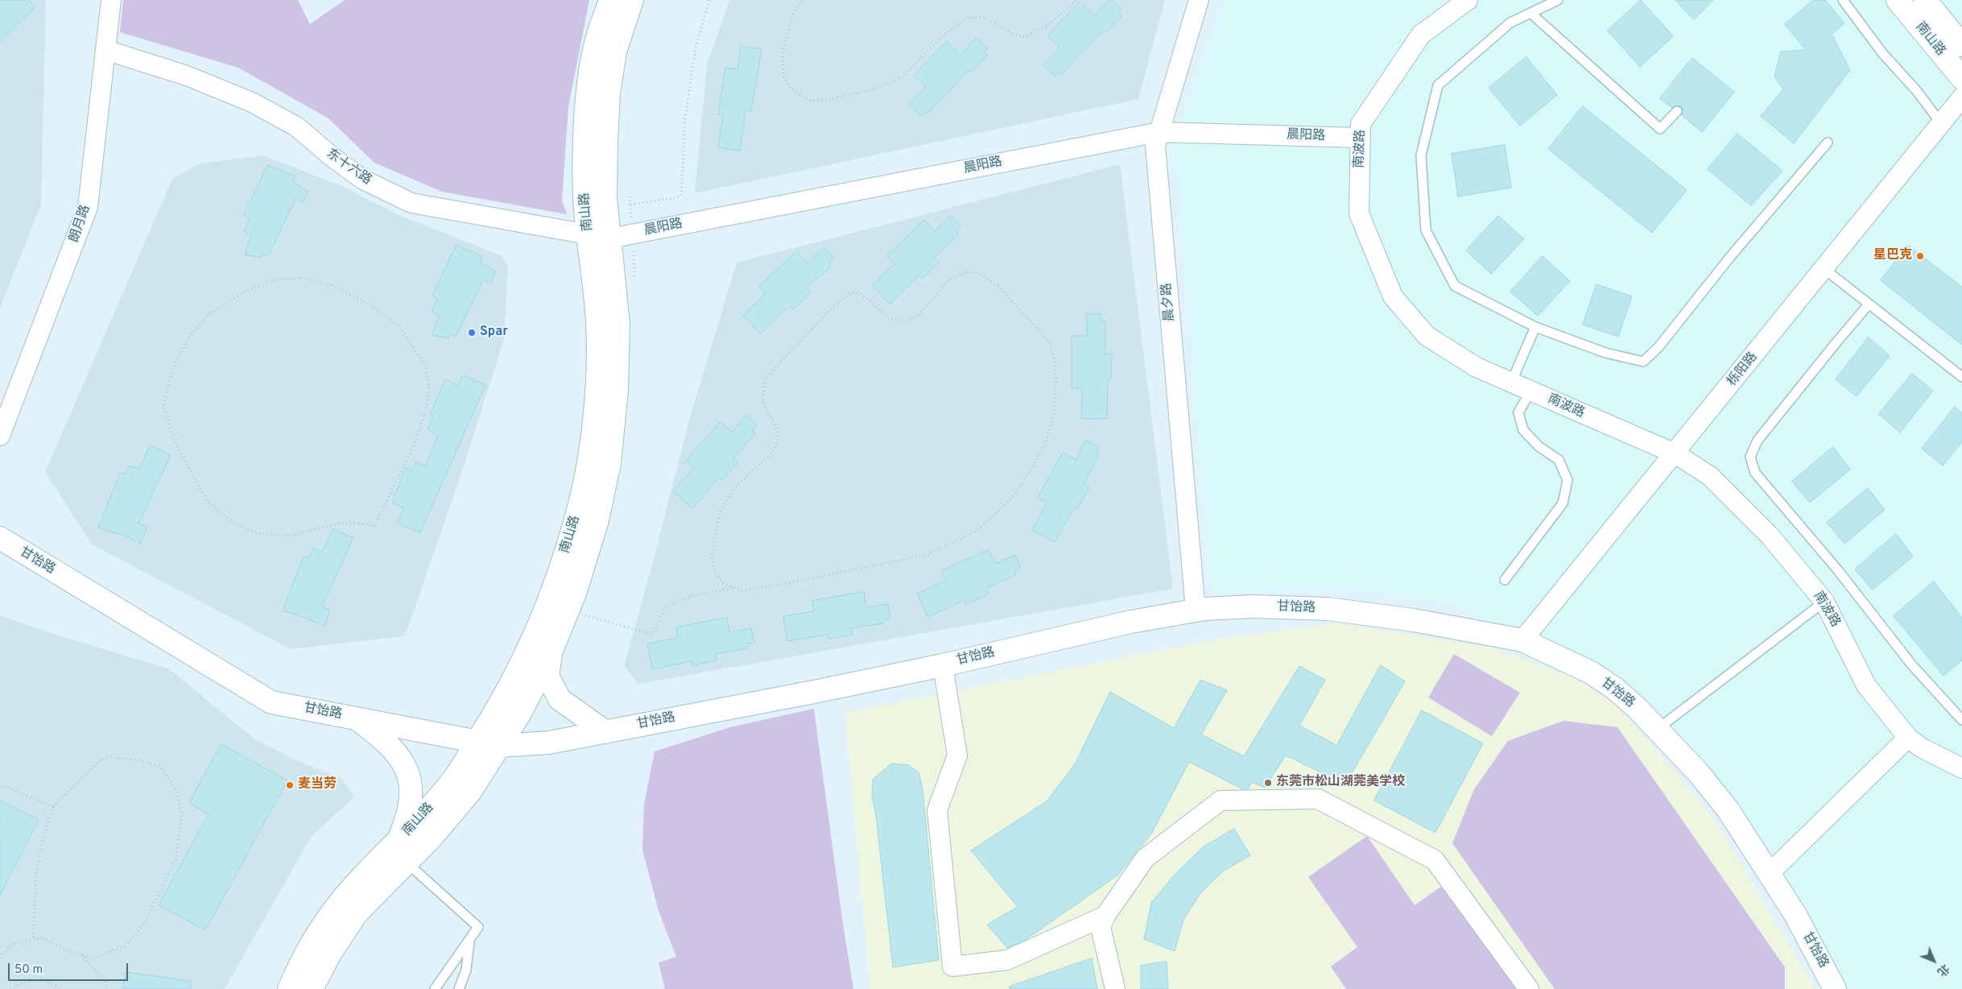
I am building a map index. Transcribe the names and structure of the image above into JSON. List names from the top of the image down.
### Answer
{
  "streets": {
    "street": [
      "南山路",
      "晨阳路",
      "南波路",
      "东十六路",
      "朗月路",
      "晨夕路",
      "栎阳路",
      "甘饴路"
    ]
  },
  "crossings": [
    ["南山路", "晨阳路"],
    ["南山路", "东十六路"],
    ["南山路", "甘饴路"],
    ["晨阳路", "南波路"],
    ["晨阳路", "东十六路"],
    ["晨阳路", "晨夕路"],
    ["南波路", "栎阳路"],
    ["东十六路", "朗月路"],
    ["晨夕路", "甘饴路"],
    ["栎阳路", "甘饴路"]
  ],
  "places": [
    "星巴克",
    "Spar",
    "东莞市松山湖莞美学校",
    "麦当劳"
  ],
  "scale_bar": "50 m",
  "north": "bottom right"
}
